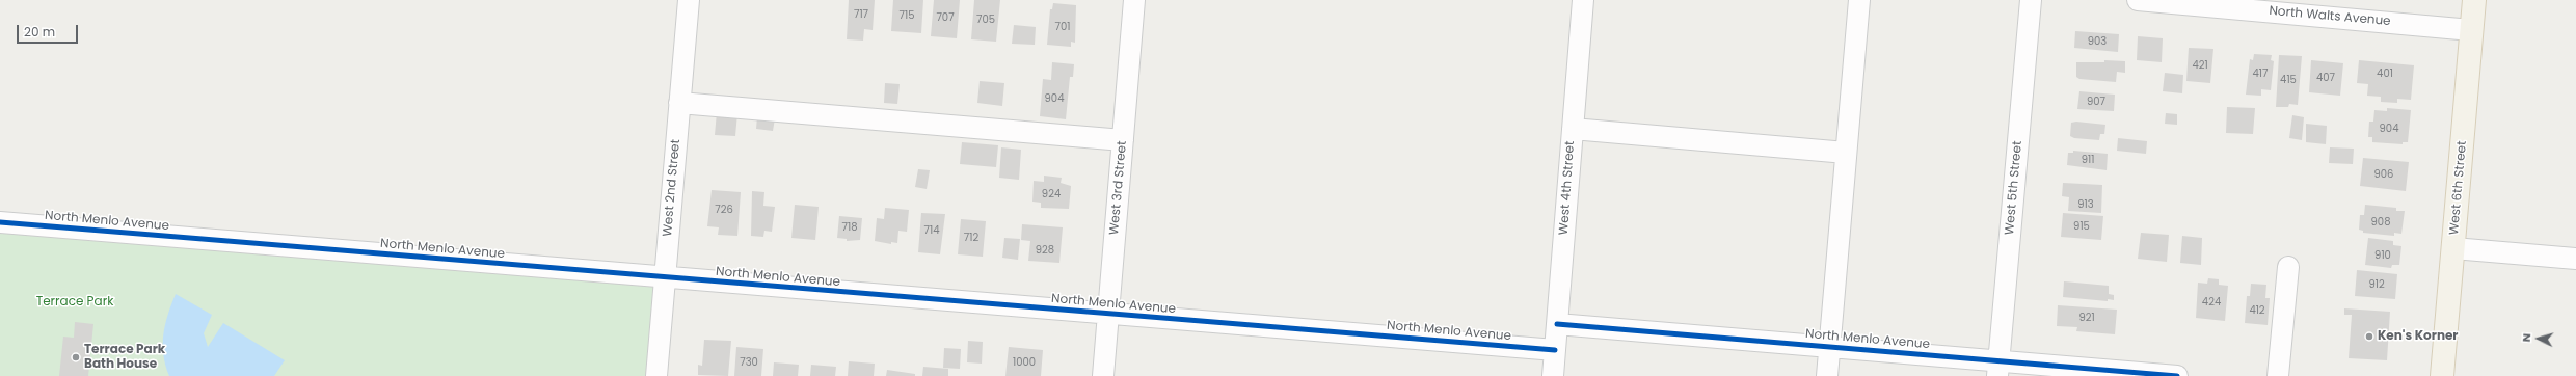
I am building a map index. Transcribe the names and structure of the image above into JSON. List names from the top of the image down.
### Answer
{
  "streets": {
    "main road": ["West 6th Street"],
    "street": [
      "North Walts Avenue",
      "West 2nd Street",
      "West 3rd Street",
      "West 4th Street",
      "West 5th Street",
      "North Menlo Avenue"
    ]
  },
  "crossings": [
    ["North Walts Avenue", "West 6th Street"],
    ["West 2nd Street", "North Menlo Avenue"],
    ["West 3rd Street", "North Menlo Avenue"],
    ["West 4th Street", "North Menlo Avenue"],
    ["West 5th Street", "North Menlo Avenue"]
  ],
  "parks": ["Terrace Park"],
  "places": ["Ken's Korner", "Terrace Park Bath House"],
  "house_numbers": [
    "717",
    "715",
    "707",
    "705",
    "701",
    "903",
    "421",
    "417",
    "401",
    "407",
    "415",
    "904",
    "907",
    "904",
    "911",
    "906",
    "924",
    "913",
    "726",
    "908",
    "915",
    "718",
    "714",
    "712",
    "928",
    "910",
    "912",
    "424",
    "412",
    "921",
    "730",
    "1000"
  ],
  "scale_bar": "20 m",
  "north": "left"
}
